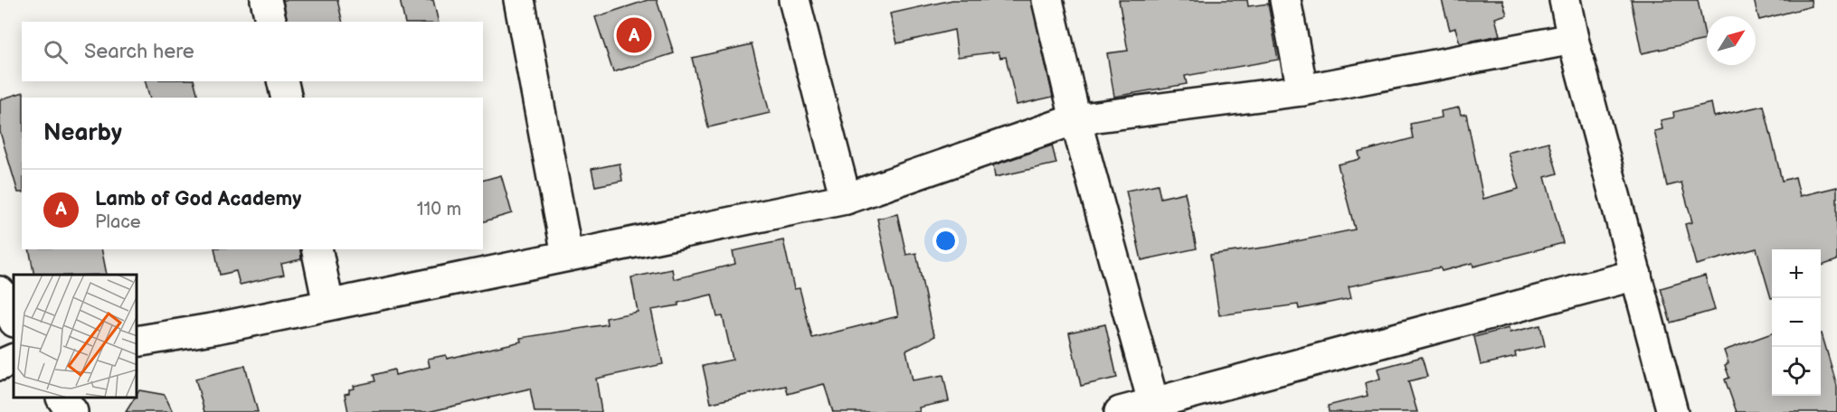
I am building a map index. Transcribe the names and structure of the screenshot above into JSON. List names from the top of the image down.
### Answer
{
  "north": "top right",
  "page": {
    "pins": "A",
    "search": "Search here",
    "heading": "Nearby",
    "list": [
      {
        "mark": "A",
        "name": "Lamb of God Academy",
        "note": "Place",
        "value": "110 m"
      }
    ],
    "map_buttons": ["+", "−"]
  }
}
